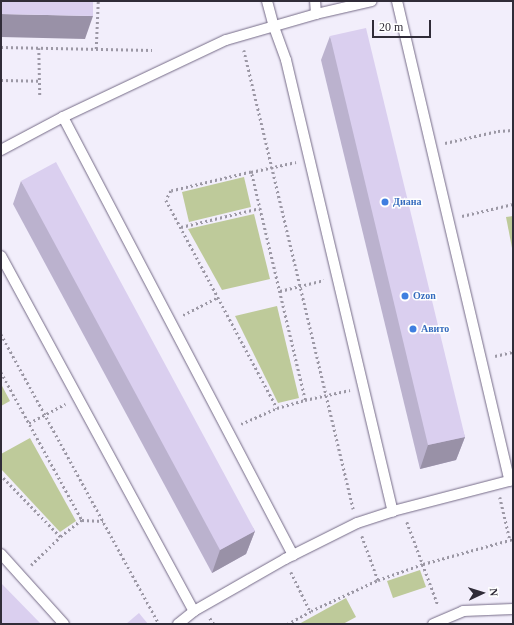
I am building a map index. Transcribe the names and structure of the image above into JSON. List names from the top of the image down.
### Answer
{
  "places": ["Диана", "Ozon", "Авито"],
  "scale_bar": "20 m",
  "north": "right"
}
